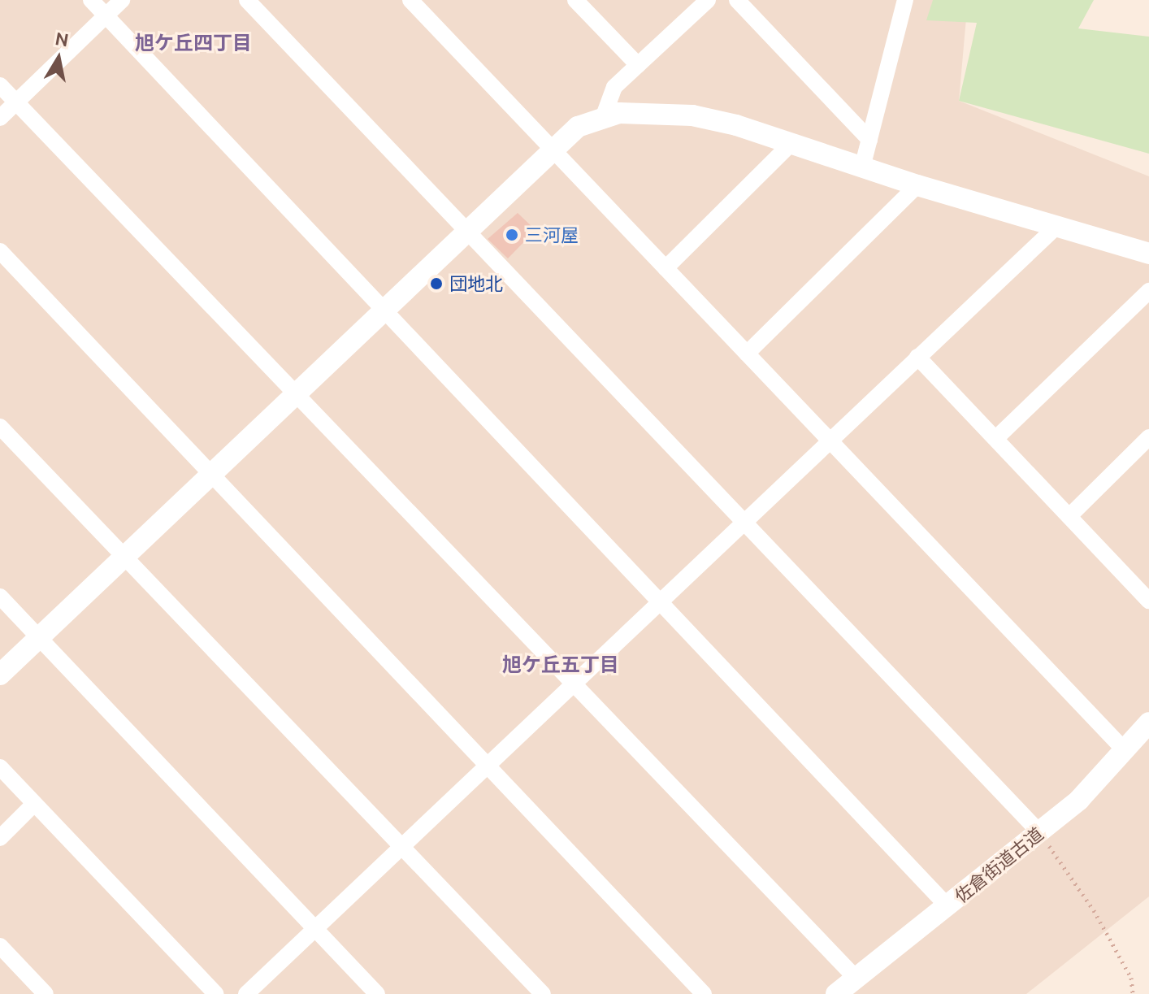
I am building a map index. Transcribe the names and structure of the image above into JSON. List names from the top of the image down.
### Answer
{
  "streets": {
    "street": ["佐倉街道古道"]
  },
  "districts": ["旭ケ丘四丁目", "旭ケ丘五丁目"],
  "places": ["三河屋", "団地北"],
  "north": "top"
}
